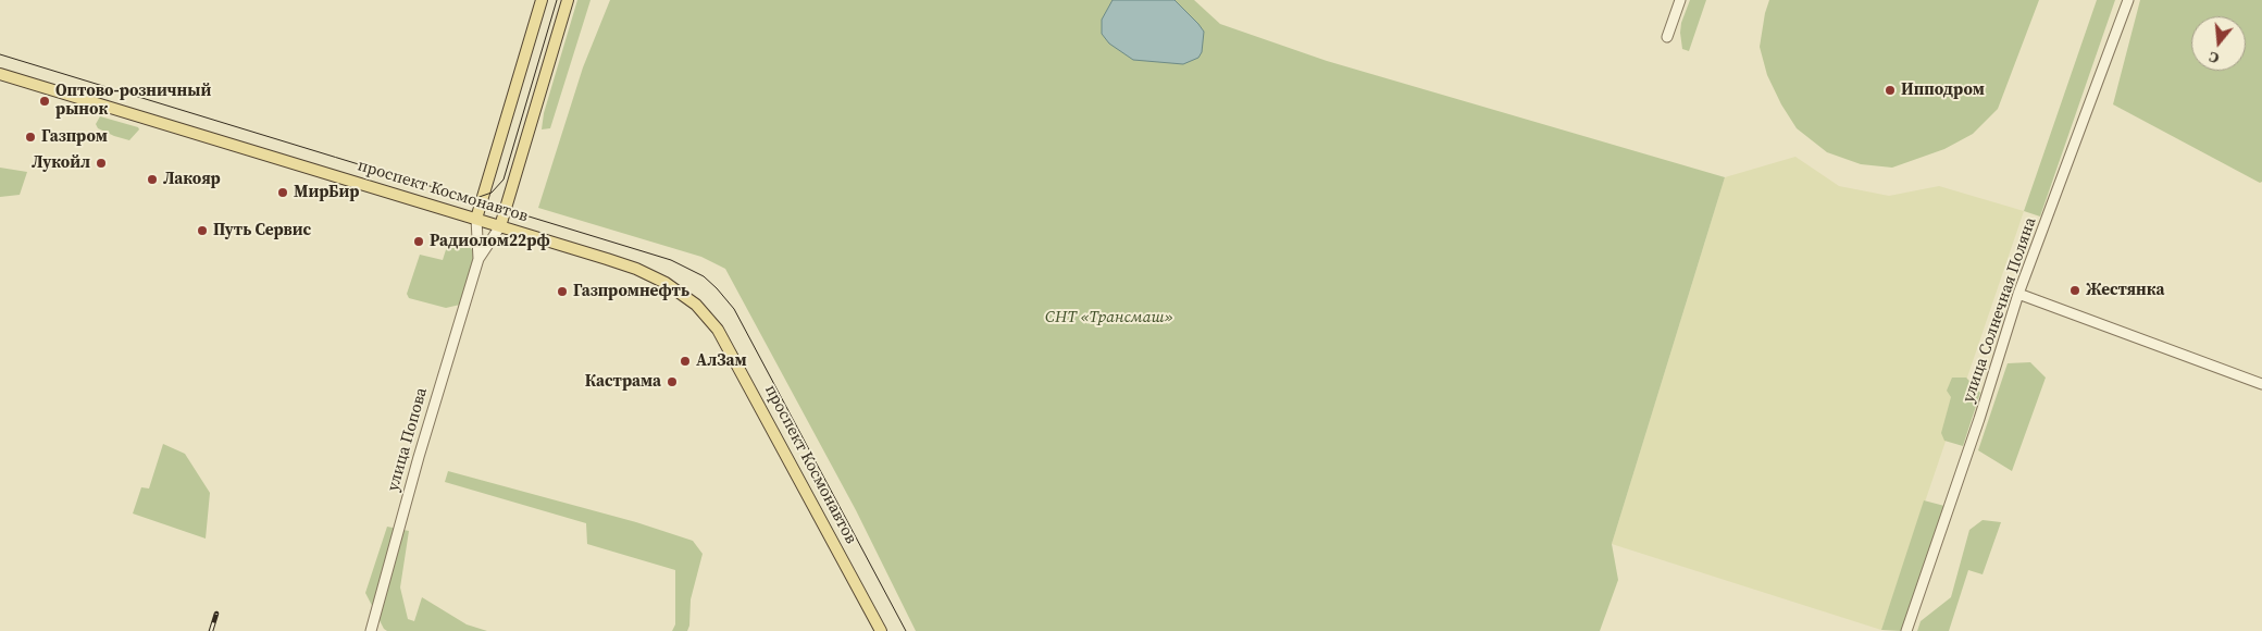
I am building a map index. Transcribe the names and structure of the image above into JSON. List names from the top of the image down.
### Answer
{
  "streets": {
    "main road": ["проспект Космонавтов", "улица Попова"],
    "street": ["улица Солнечная Поляна"]
  },
  "crossings": [
    ["проспект Космонавтов", "улица Попова"]
  ],
  "parks": ["СНТ «Трансмаш»"],
  "places": [
    "Ипподром",
    "Оптово-розничный рынок",
    "Газпром",
    "Лукойл",
    "Лакояр",
    "МирБир",
    "Путь Сервис",
    "Радиолом22рф",
    "Жестянка",
    "Газпромнефть",
    "АлЗам",
    "Кастрама"
  ],
  "north": "bottom"
}
